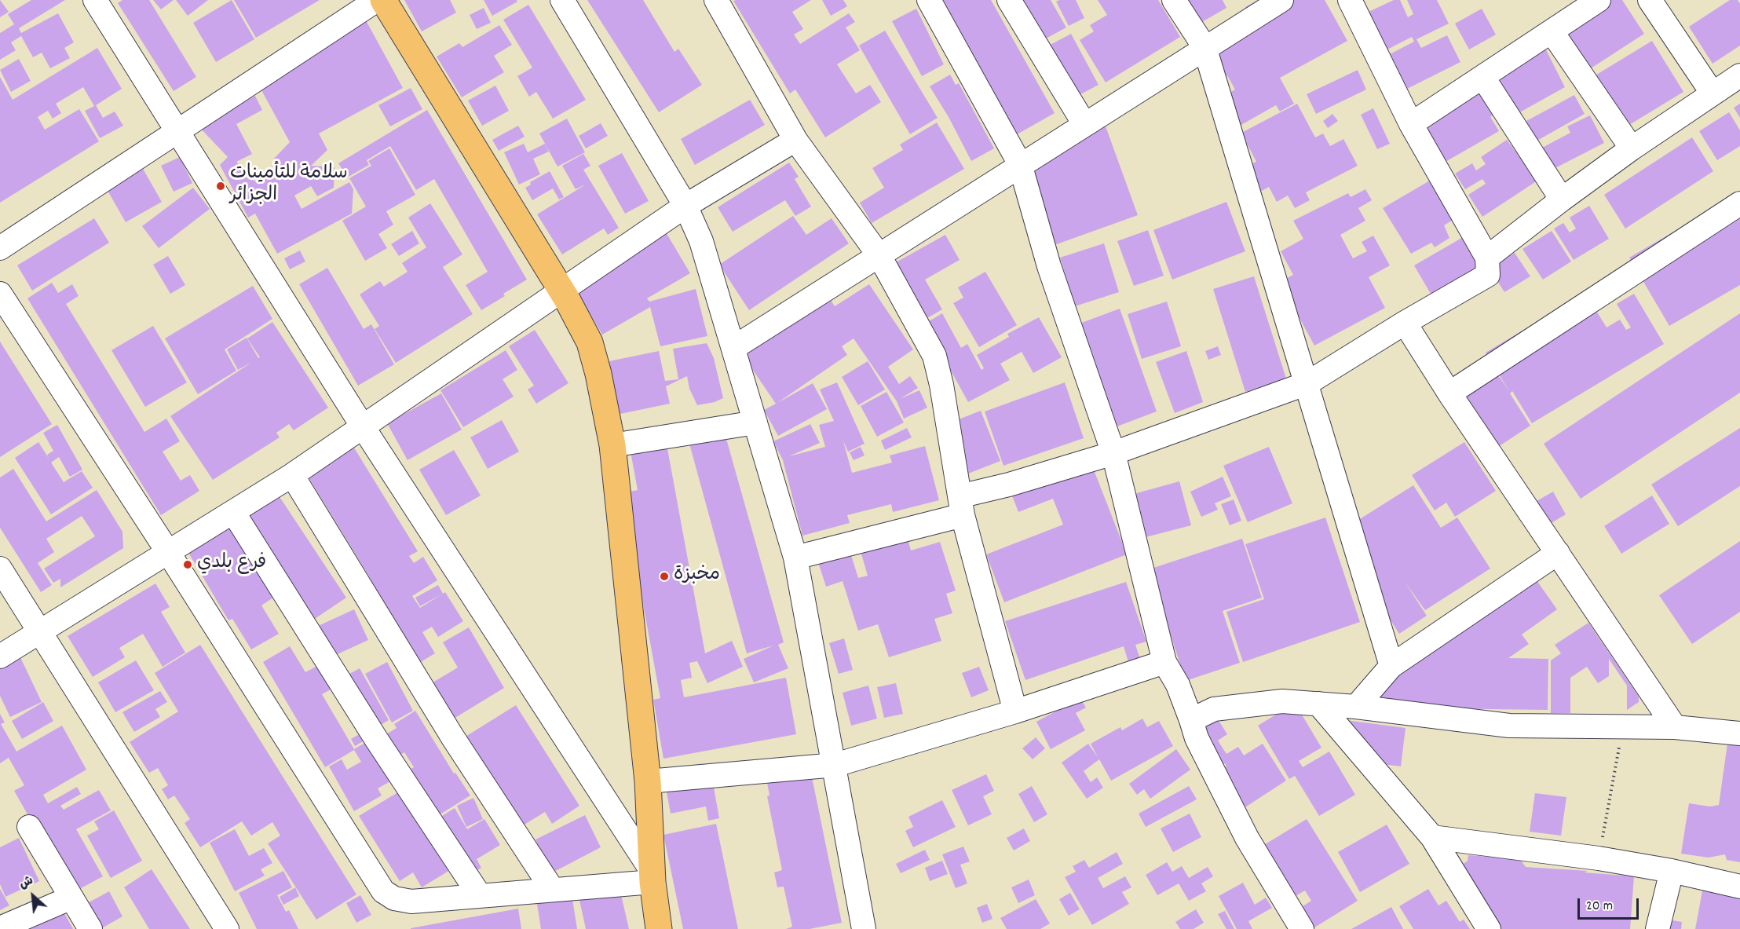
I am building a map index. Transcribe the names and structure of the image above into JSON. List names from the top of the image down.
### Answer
{
  "places": ["سلامة للتأمينات الجزائر", "فرع بلدي", "مخبزة"],
  "scale_bar": "20 m",
  "north": "top left"
}
